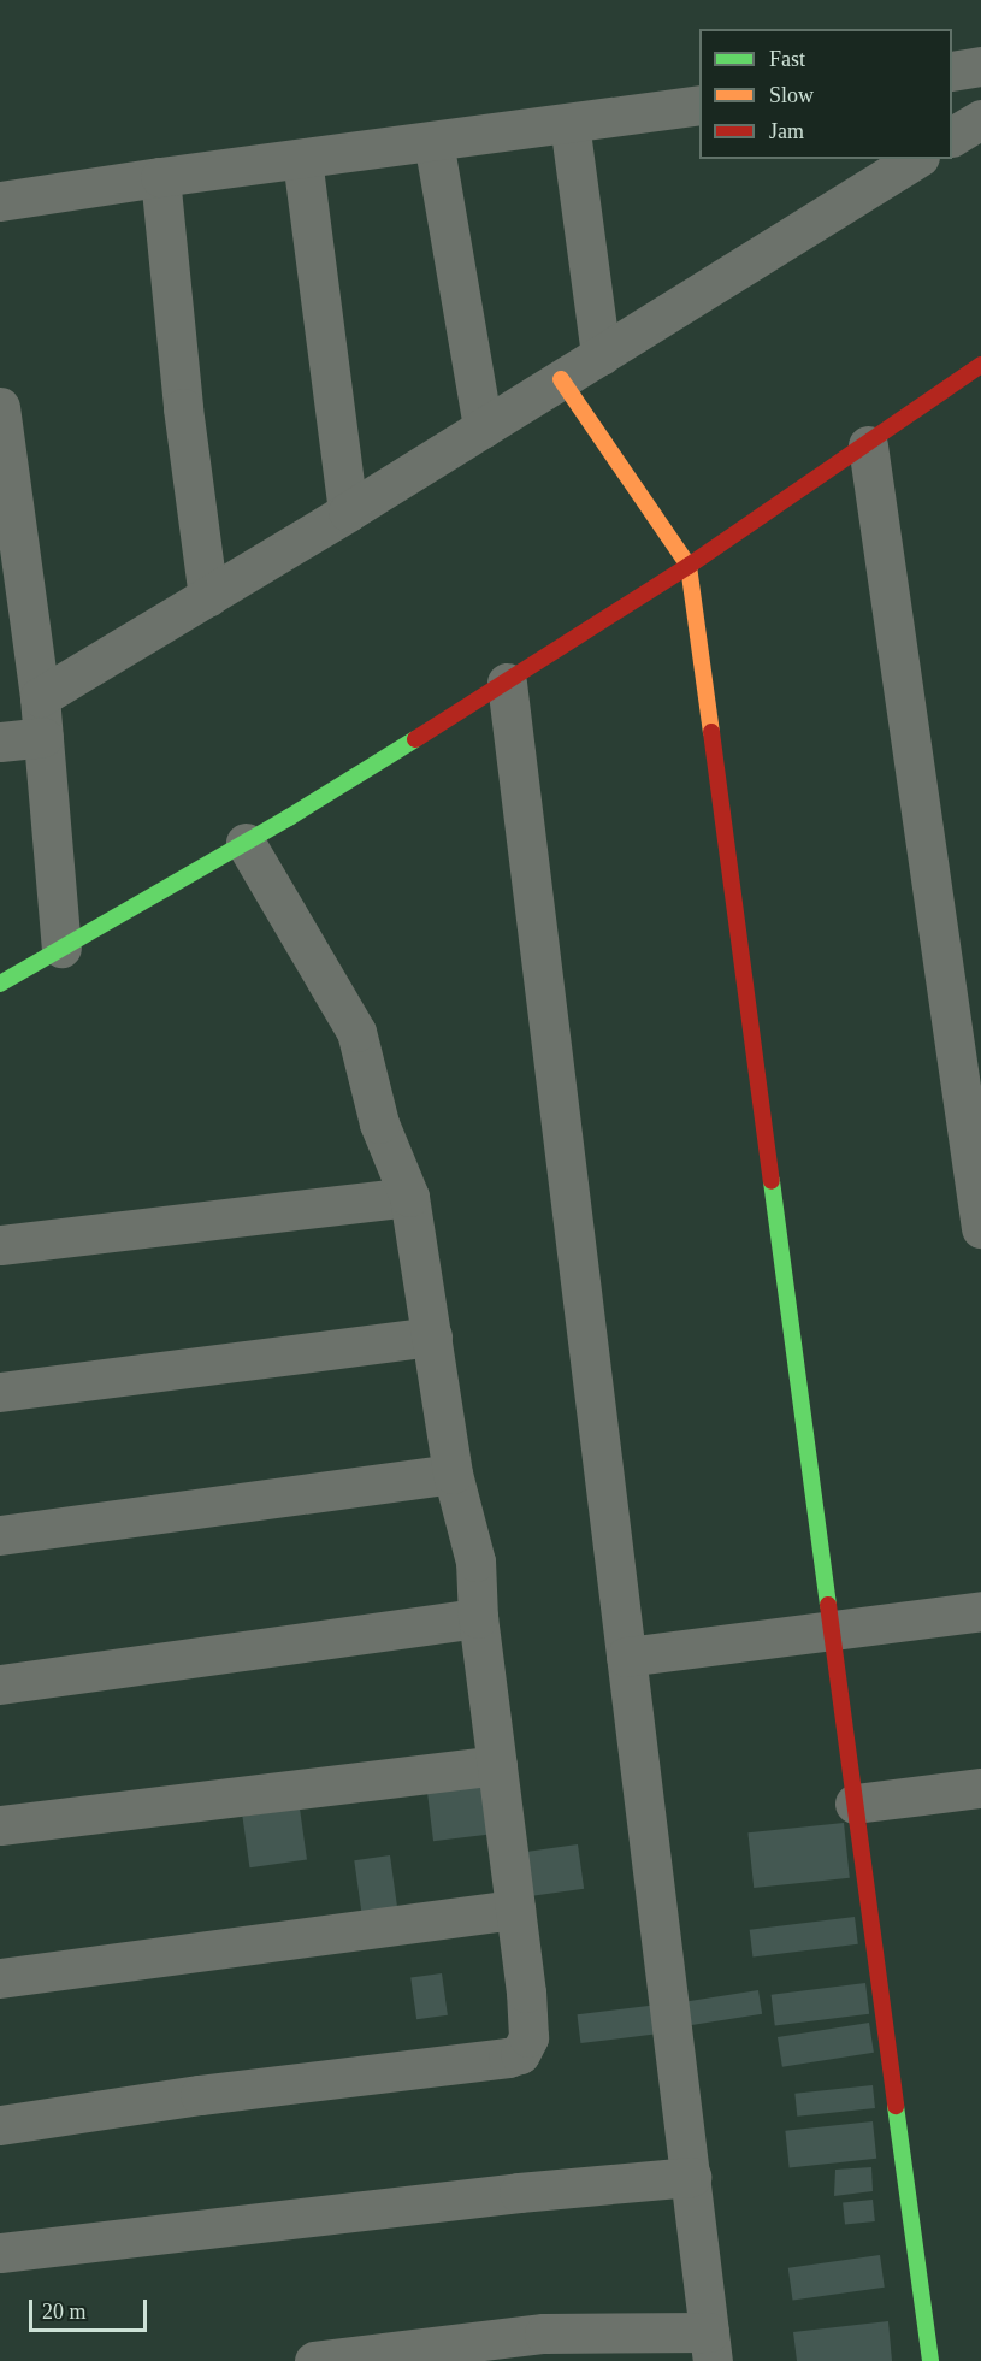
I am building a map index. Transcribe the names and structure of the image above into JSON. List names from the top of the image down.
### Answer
{
  "legend": ["Fast", "Slow", "Jam"],
  "scale_bar": "20 m"
}
